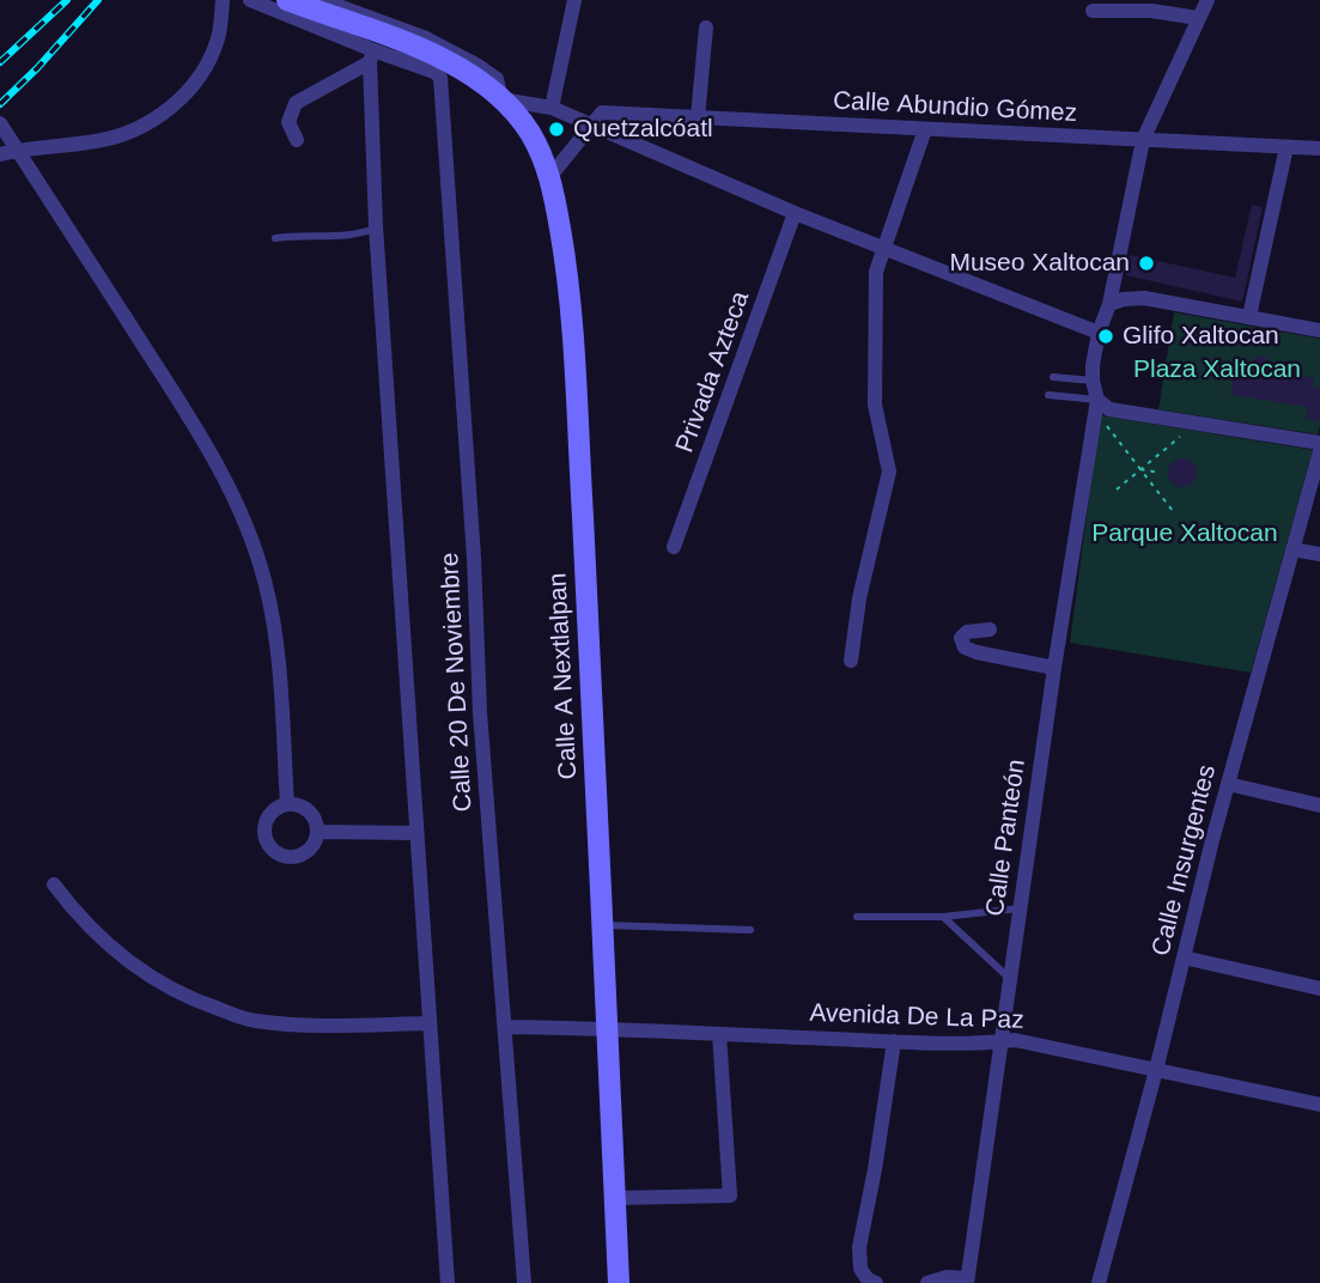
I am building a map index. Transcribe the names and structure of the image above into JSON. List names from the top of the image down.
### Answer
{
  "streets": {
    "main road": ["Calle A Nextlalpan"],
    "street": [
      "Calle Abundio Gómez",
      "Privada Azteca",
      "Calle 20 De Noviembre",
      "Calle Panteón",
      "Calle Insurgentes",
      "Avenida De La Paz"
    ]
  },
  "crossings": [
    ["Calle A Nextlalpan", "Avenida De La Paz"],
    ["Calle 20 De Noviembre", "Avenida De La Paz"],
    ["Calle Panteón", "Avenida De La Paz"],
    ["Calle Insurgentes", "Avenida De La Paz"]
  ],
  "parks": ["Plaza Xaltocan", "Parque Xaltocan"],
  "places": ["Quetzalcóatl", "Museo Xaltocan", "Glifo Xaltocan"]
}
